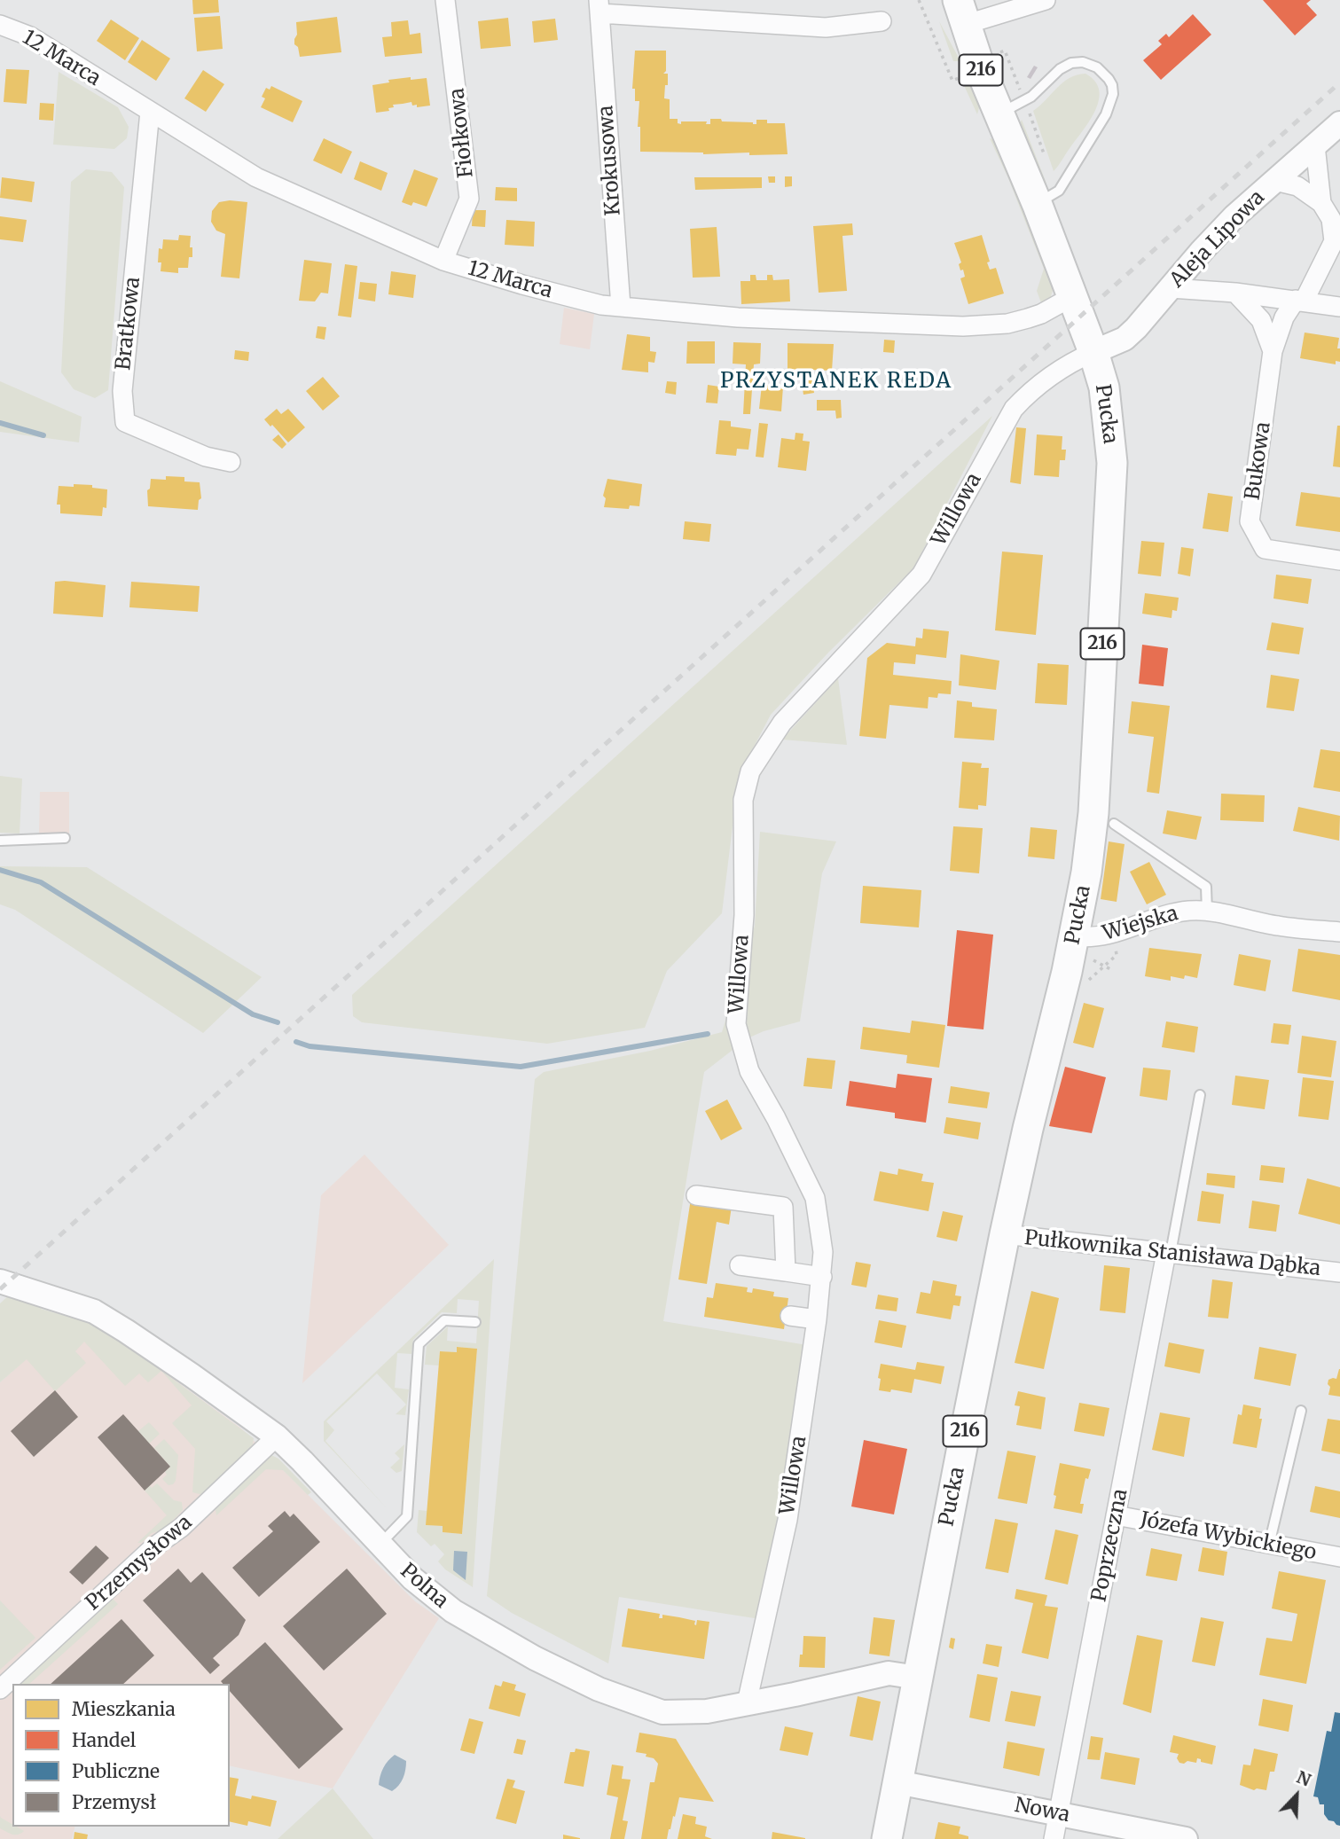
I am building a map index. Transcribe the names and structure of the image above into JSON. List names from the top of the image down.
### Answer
{
  "streets": {
    "main road": ["216", "Pucka"],
    "street": [
      "12 Marca",
      "Fiołkowa",
      "Krokusowa",
      "Aleja Lipowa",
      "Bratkowa",
      "Bukowa",
      "Willowa",
      "Wiejska",
      "Pułkownika Stanisława Dąbka",
      "Józefa Wybickiego",
      "Poprzeczna",
      "Przemysłowa",
      "Polna",
      "Nowa"
    ]
  },
  "crossings": [
    ["12 Marca", "Fiołkowa"],
    ["12 Marca", "Krokusowa"],
    ["12 Marca", "Bratkowa"],
    ["12 Marca", "Pucka"],
    ["Aleja Lipowa", "Pucka"],
    ["Aleja Lipowa", "Bukowa"],
    ["Aleja Lipowa", "Willowa"],
    ["Pucka", "Willowa"],
    ["Pucka", "Wiejska"],
    ["Pucka", "Pułkownika Stanisława Dąbka"],
    ["Pucka", "Polna"],
    ["Pucka", "Nowa"],
    ["Willowa", "Polna"],
    ["Pułkownika Stanisława Dąbka", "Poprzeczna"],
    ["Józefa Wybickiego", "Poprzeczna"],
    ["Poprzeczna", "Nowa"],
    ["Przemysłowa", "Polna"]
  ],
  "districts": ["PRZYSTANEK REDA"],
  "legend": [
    "Mieszkania",
    "Handel",
    "Publiczne",
    "Przemysł"
  ],
  "north": "top right"
}
